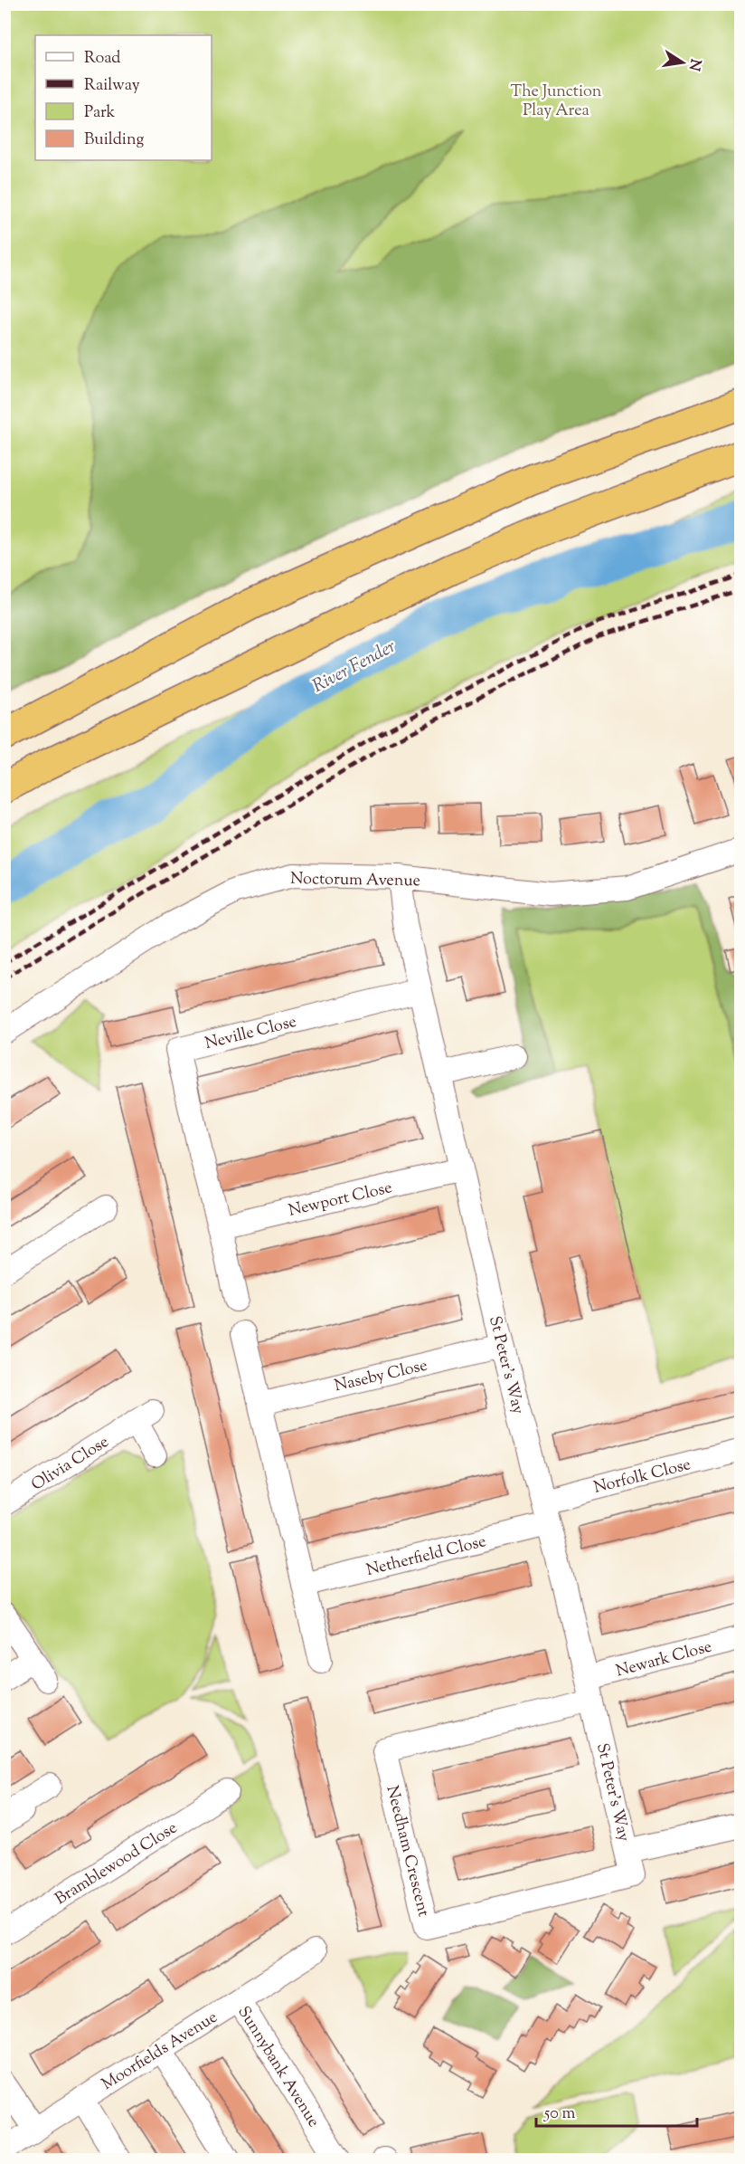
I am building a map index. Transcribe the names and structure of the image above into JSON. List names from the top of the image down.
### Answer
{
  "streets": {
    "street": [
      "Noctorum Avenue",
      "Neville Close",
      "Newport Close",
      "St Peter's Way",
      "Naseby Close",
      "Olivia Close",
      "Norfolk Close",
      "Netherfield Close",
      "Newark Close",
      "Needham Crescent",
      "Bramblewood Close",
      "Moorfields Avenue",
      "Sunnybank Avenue"
    ]
  },
  "crossings": [
    ["Noctorum Avenue", "St Peter's Way"],
    ["Neville Close", "Newport Close"],
    ["Neville Close", "St Peter's Way"],
    ["Newport Close", "St Peter's Way"],
    ["St Peter's Way", "Naseby Close"],
    ["St Peter's Way", "Norfolk Close"],
    ["St Peter's Way", "Netherfield Close"],
    ["St Peter's Way", "Newark Close"],
    ["St Peter's Way", "Needham Crescent"],
    ["Moorfields Avenue", "Sunnybank Avenue"]
  ],
  "water": ["River Fender"],
  "parks": ["The Junction Play Area"],
  "legend": [
    "Road",
    "Railway",
    "Park",
    "Building"
  ],
  "scale_bar": "50 m",
  "north": "right"
}
